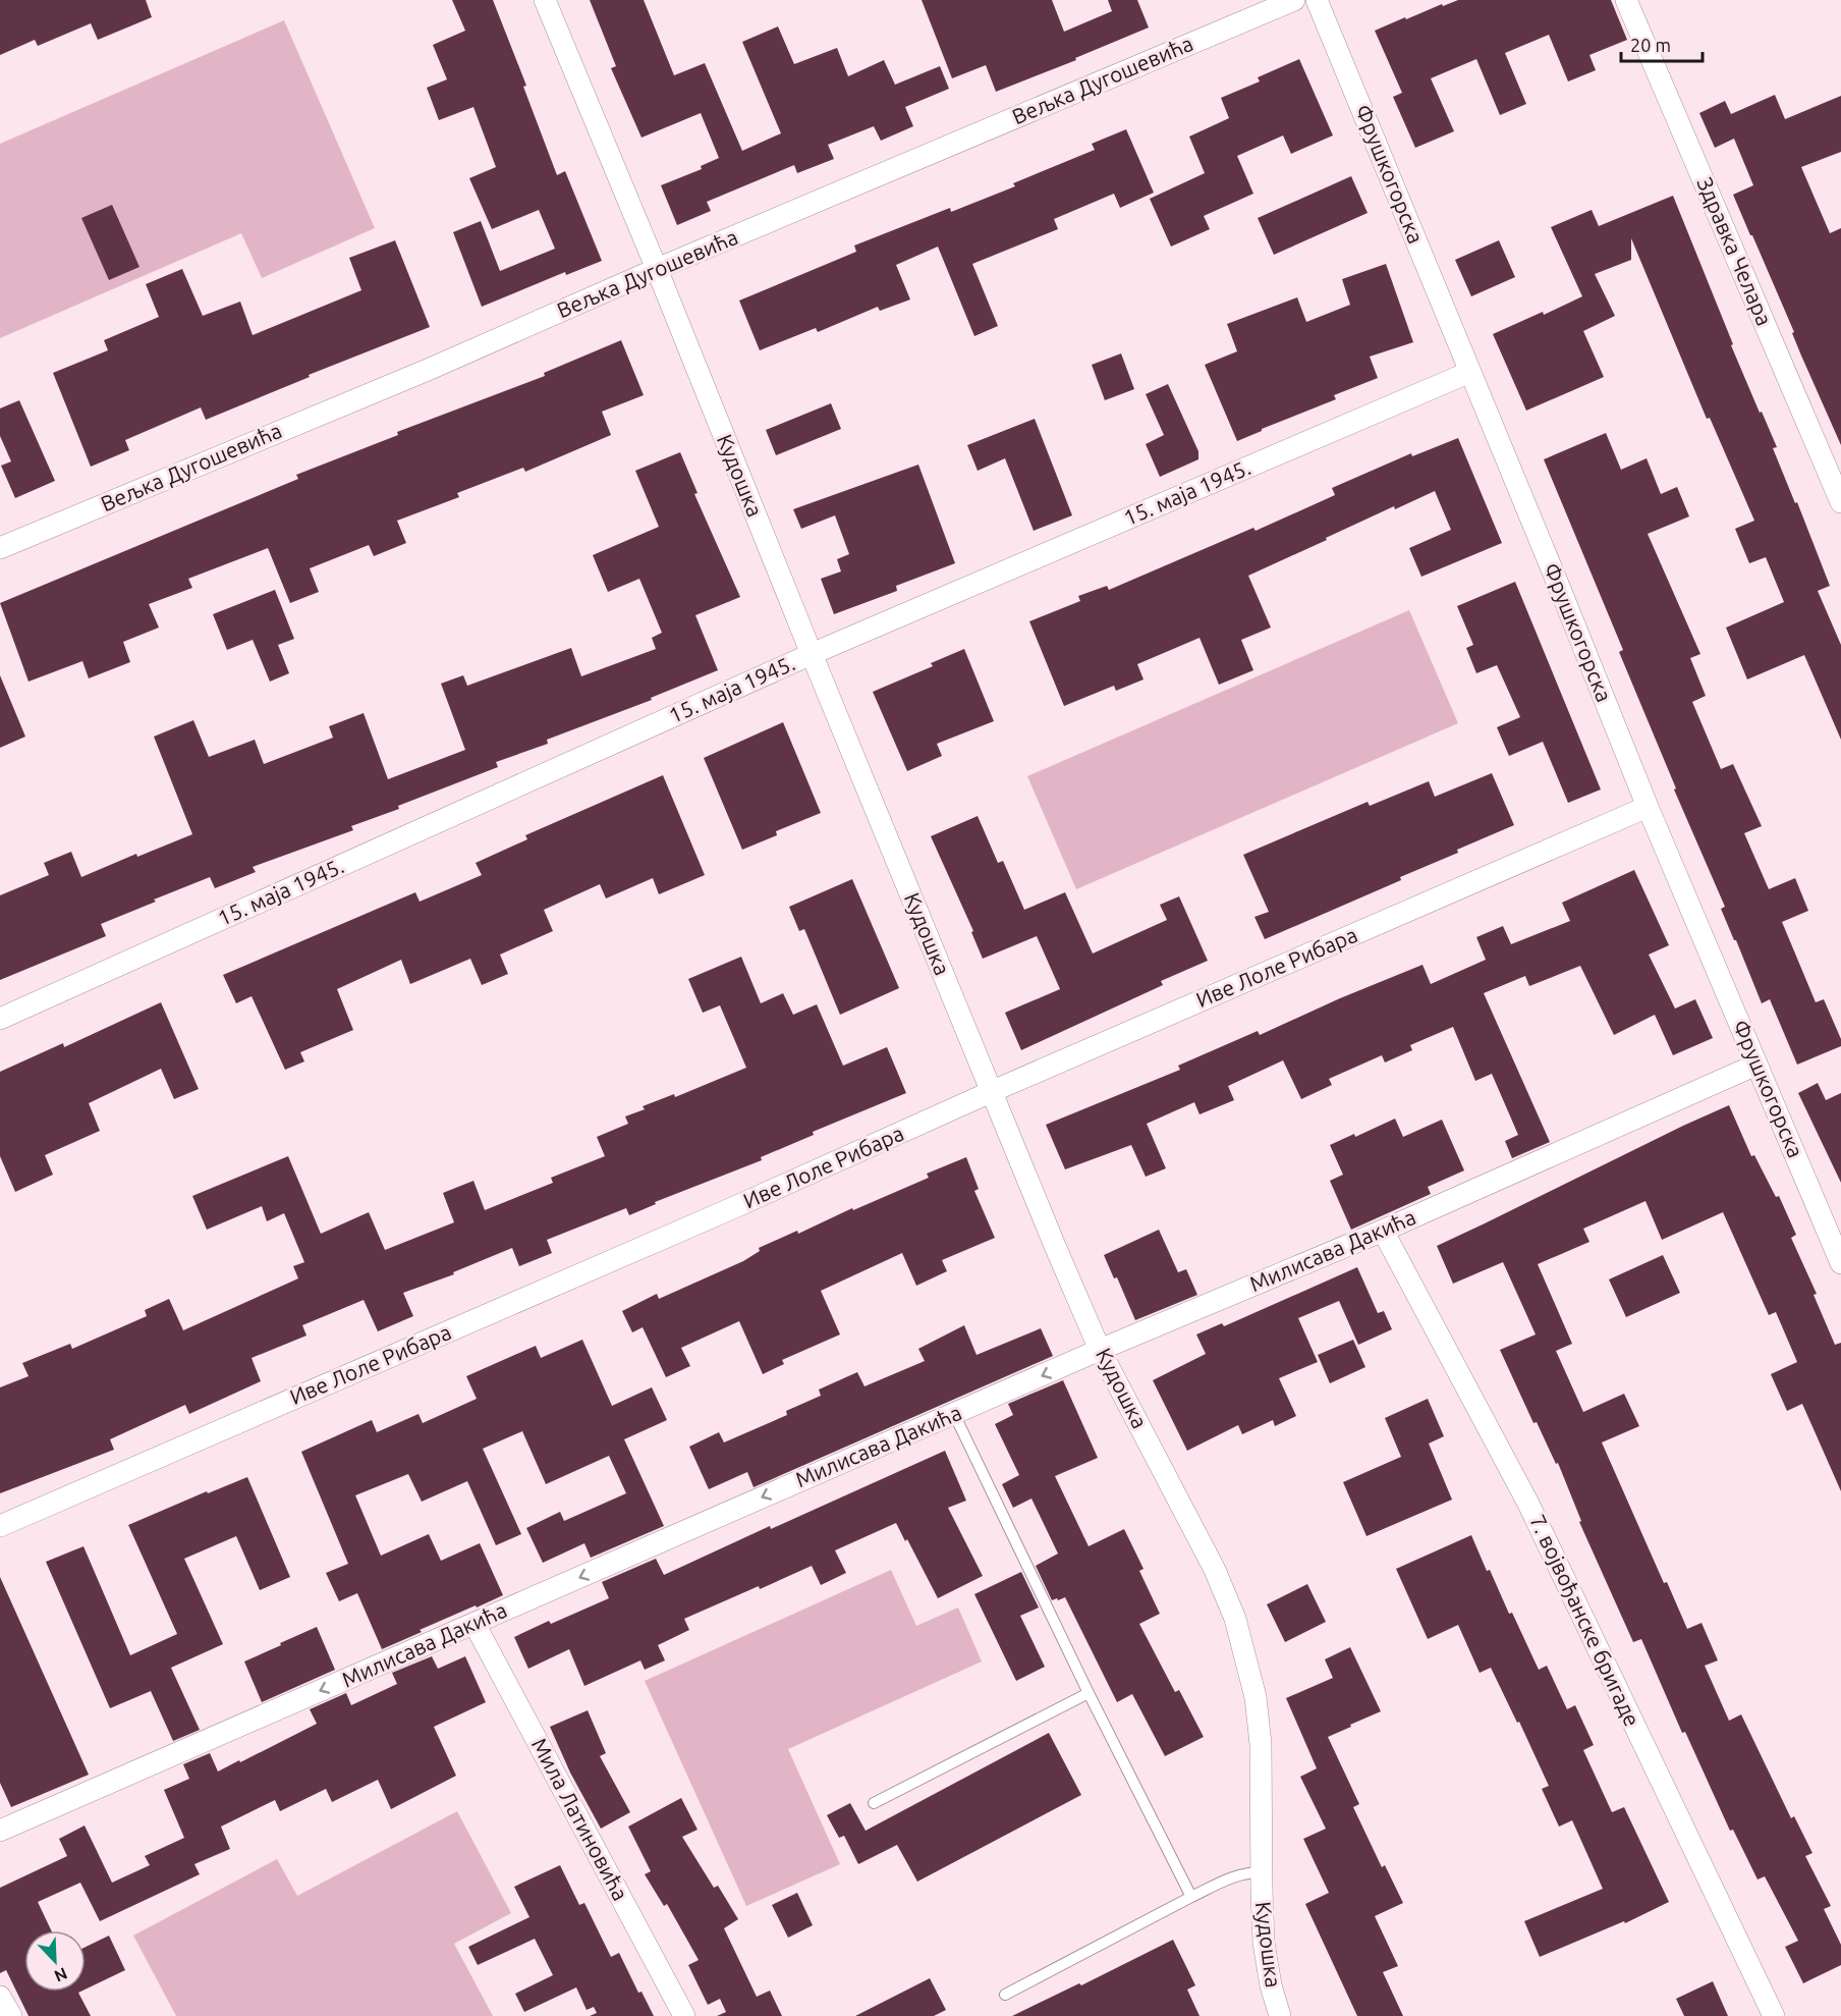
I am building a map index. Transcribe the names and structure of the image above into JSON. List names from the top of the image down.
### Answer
{
  "streets": {
    "street": [
      "Вељка Дугошевића",
      "Фрушкогорска",
      "Здравка Челара",
      "Кудошка",
      "15. маја 1945.",
      "Иве Лоле Рибара",
      "Милисава Дакића",
      "7. војвођанске бригаде",
      "Мила Латиновића"
    ]
  },
  "crossings": [
    ["Вељка Дугошевића", "Кудошка"],
    ["Фрушкогорска", "15. маја 1945."],
    ["Фрушкогорска", "Иве Лоле Рибара"],
    ["Фрушкогорска", "Милисава Дакића"],
    ["Кудошка", "15. маја 1945."],
    ["Кудошка", "Иве Лоле Рибара"],
    ["Кудошка", "Милисава Дакића"],
    ["Милисава Дакића", "7. војвођанске бригаде"],
    ["Милисава Дакића", "Мила Латиновића"]
  ],
  "one_way": ["Милисава Дакића"],
  "scale_bar": "20 m",
  "north": "bottom right"
}
